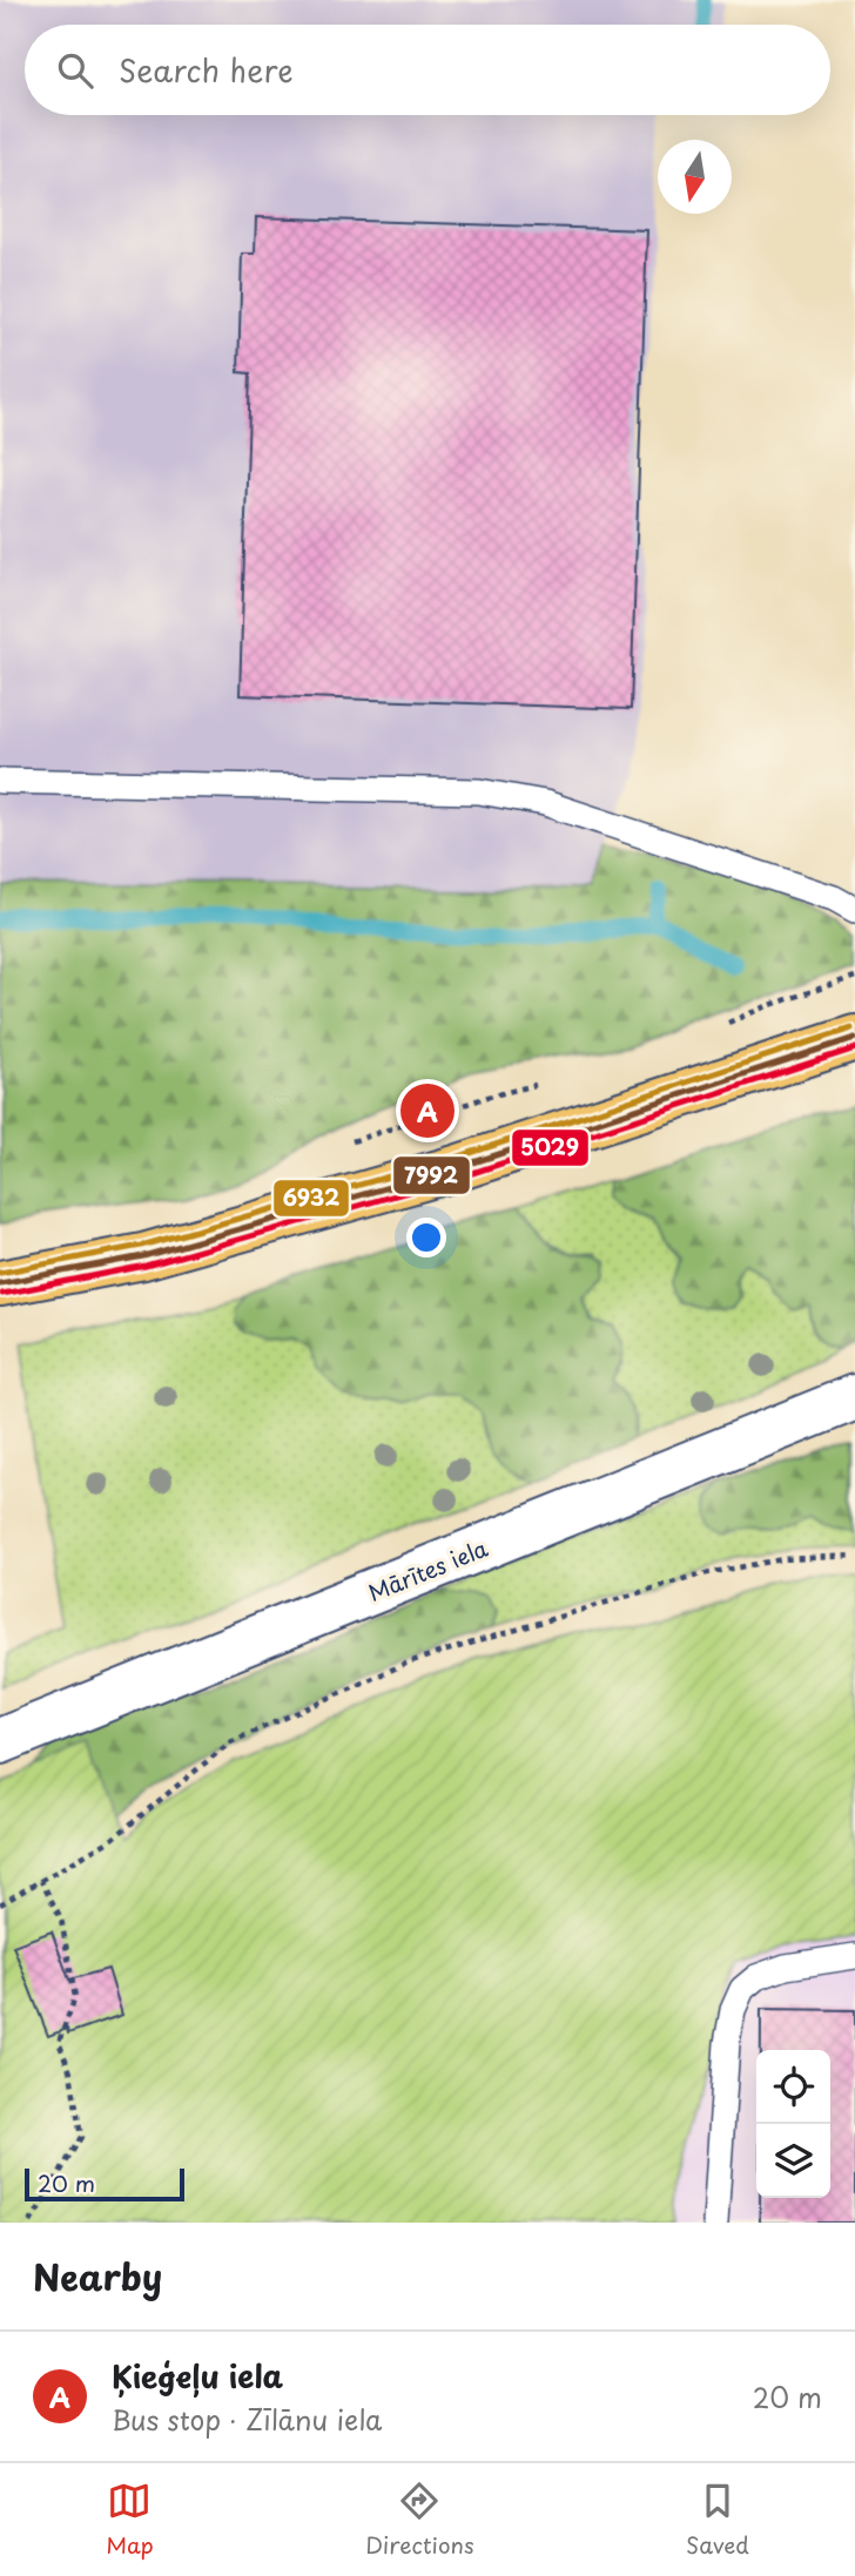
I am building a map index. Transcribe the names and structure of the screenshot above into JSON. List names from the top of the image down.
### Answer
{
  "streets": {
    "street": ["Mārītes iela"]
  },
  "lines": ["transit line 6932", "transit line 7992", "transit line 5029"],
  "scale_bar": "20 m",
  "north": "bottom",
  "page": {
    "search": "Search here",
    "pins": "A",
    "scale": "20 m",
    "heading": "Nearby",
    "list": [
      {
        "mark": "A",
        "name": "Ķieģeļu iela",
        "note": "Bus stop · Zīlānu iela",
        "value": "20 m"
      }
    ],
    "nav": ["Map", "Directions", "Saved"]
  }
}
